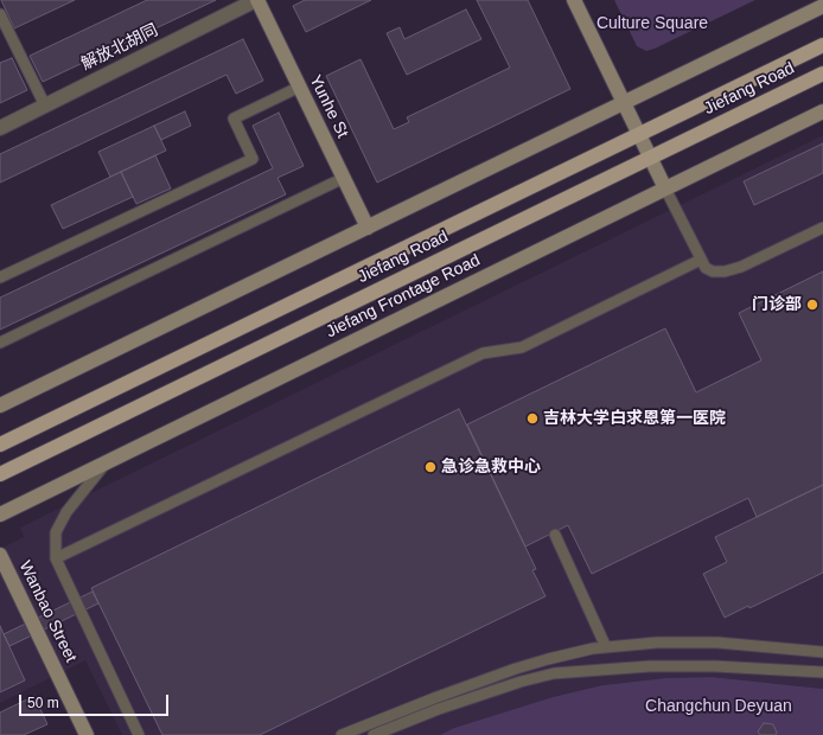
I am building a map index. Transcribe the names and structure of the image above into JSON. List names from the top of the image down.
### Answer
{
  "streets": {
    "main road": ["Jiefang Road"],
    "street": [
      "解放北胡同",
      "Yunhe St",
      "Jiefang Frontage Road",
      "Wanbao Street"
    ]
  },
  "crossings": [
    ["解放北胡同", "Yunhe St"]
  ],
  "parks": ["Culture Square", "Changchun Deyuan"],
  "places": ["门诊部", "吉林大学白求恩第一医院", "急诊急救中心"],
  "scale_bar": "50 m"
}
